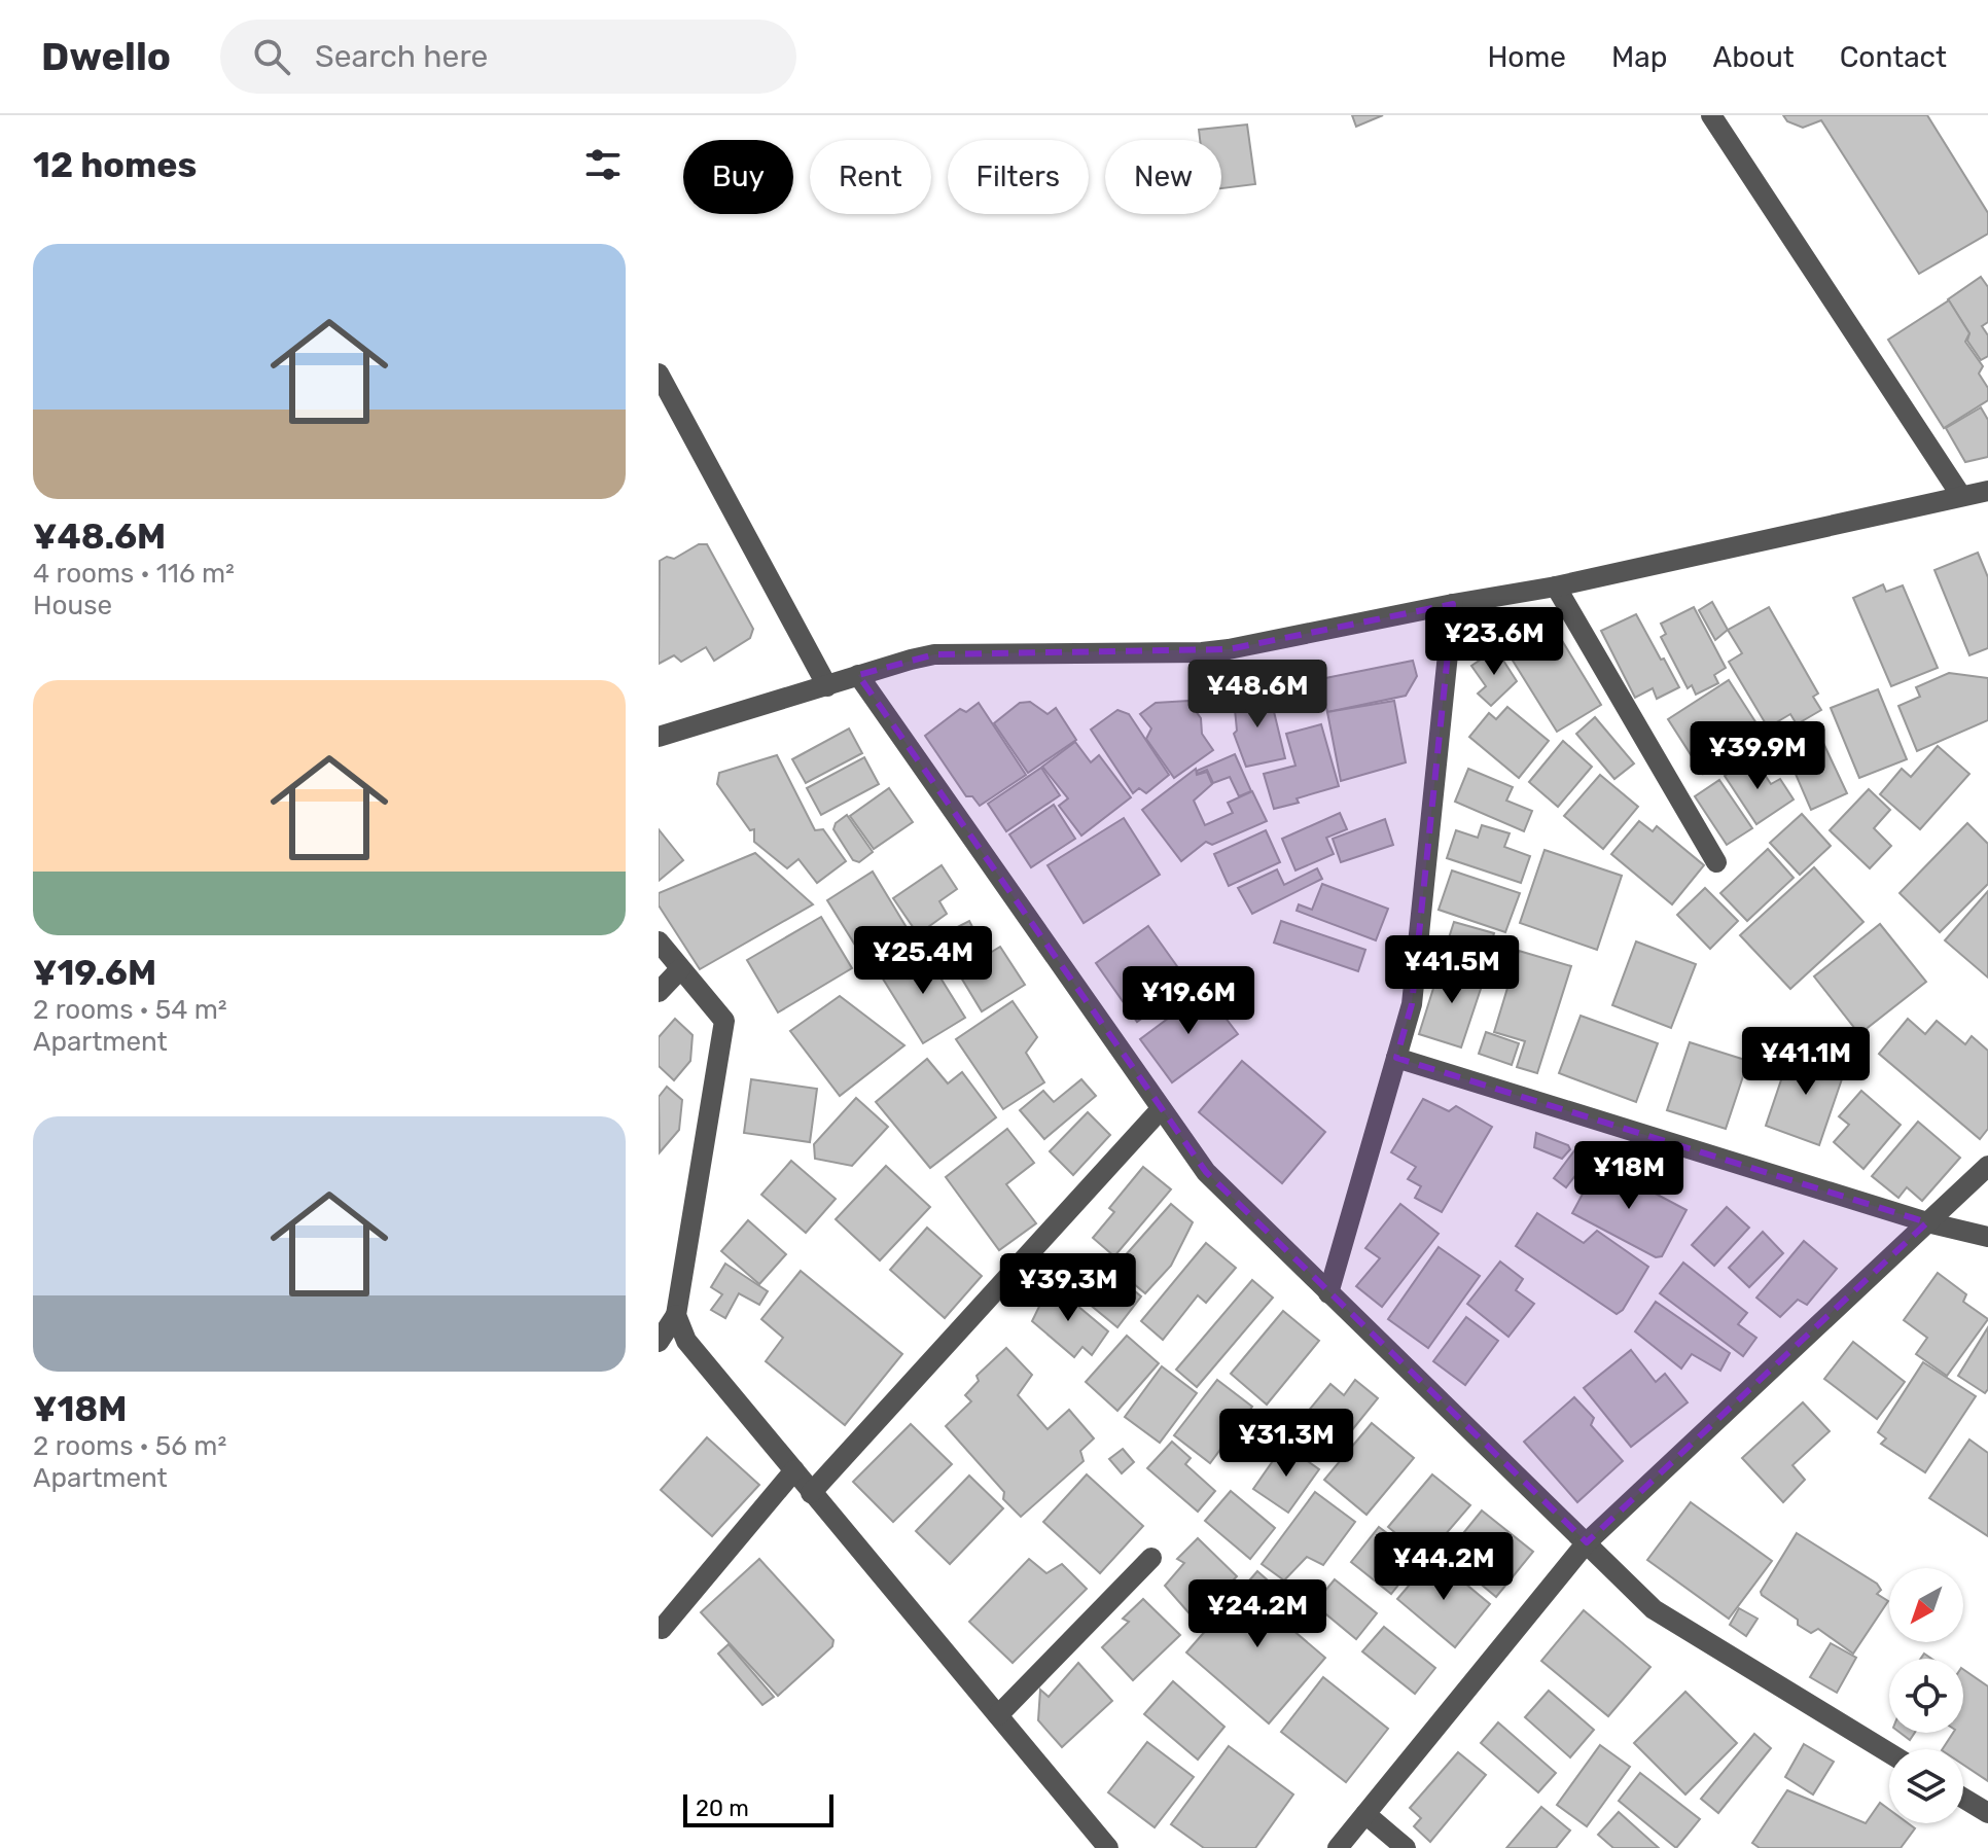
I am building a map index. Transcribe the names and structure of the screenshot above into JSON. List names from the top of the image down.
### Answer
{
  "scale_bar": "20 m",
  "north": "bottom left",
  "page": {
    "header": "Dwello",
    "search": "Search here",
    "nav": [
      "Home",
      "Map",
      "About",
      "Contact"
    ],
    "heading": "12 homes",
    "chip": [
      "Buy",
      "Rent",
      "Filters",
      "New"
    ],
    "list": [
      {
        "name": "¥48.6M",
        "note": "4 rooms · 116 m² · House"
      },
      {
        "name": "¥19.6M",
        "note": "2 rooms · 54 m² · Apartment"
      },
      {
        "name": "¥18M",
        "note": "2 rooms · 56 m² · Apartment"
      }
    ],
    "price": [
      "¥23.6M",
      "¥48.6M",
      "¥39.9M",
      "¥25.4M",
      "¥41.5M",
      "¥19.6M",
      "¥41.1M",
      "¥18M",
      "¥39.3M",
      "¥31.3M",
      "¥44.2M",
      "¥24.2M"
    ],
    "scale": "20 m"
  }
}
